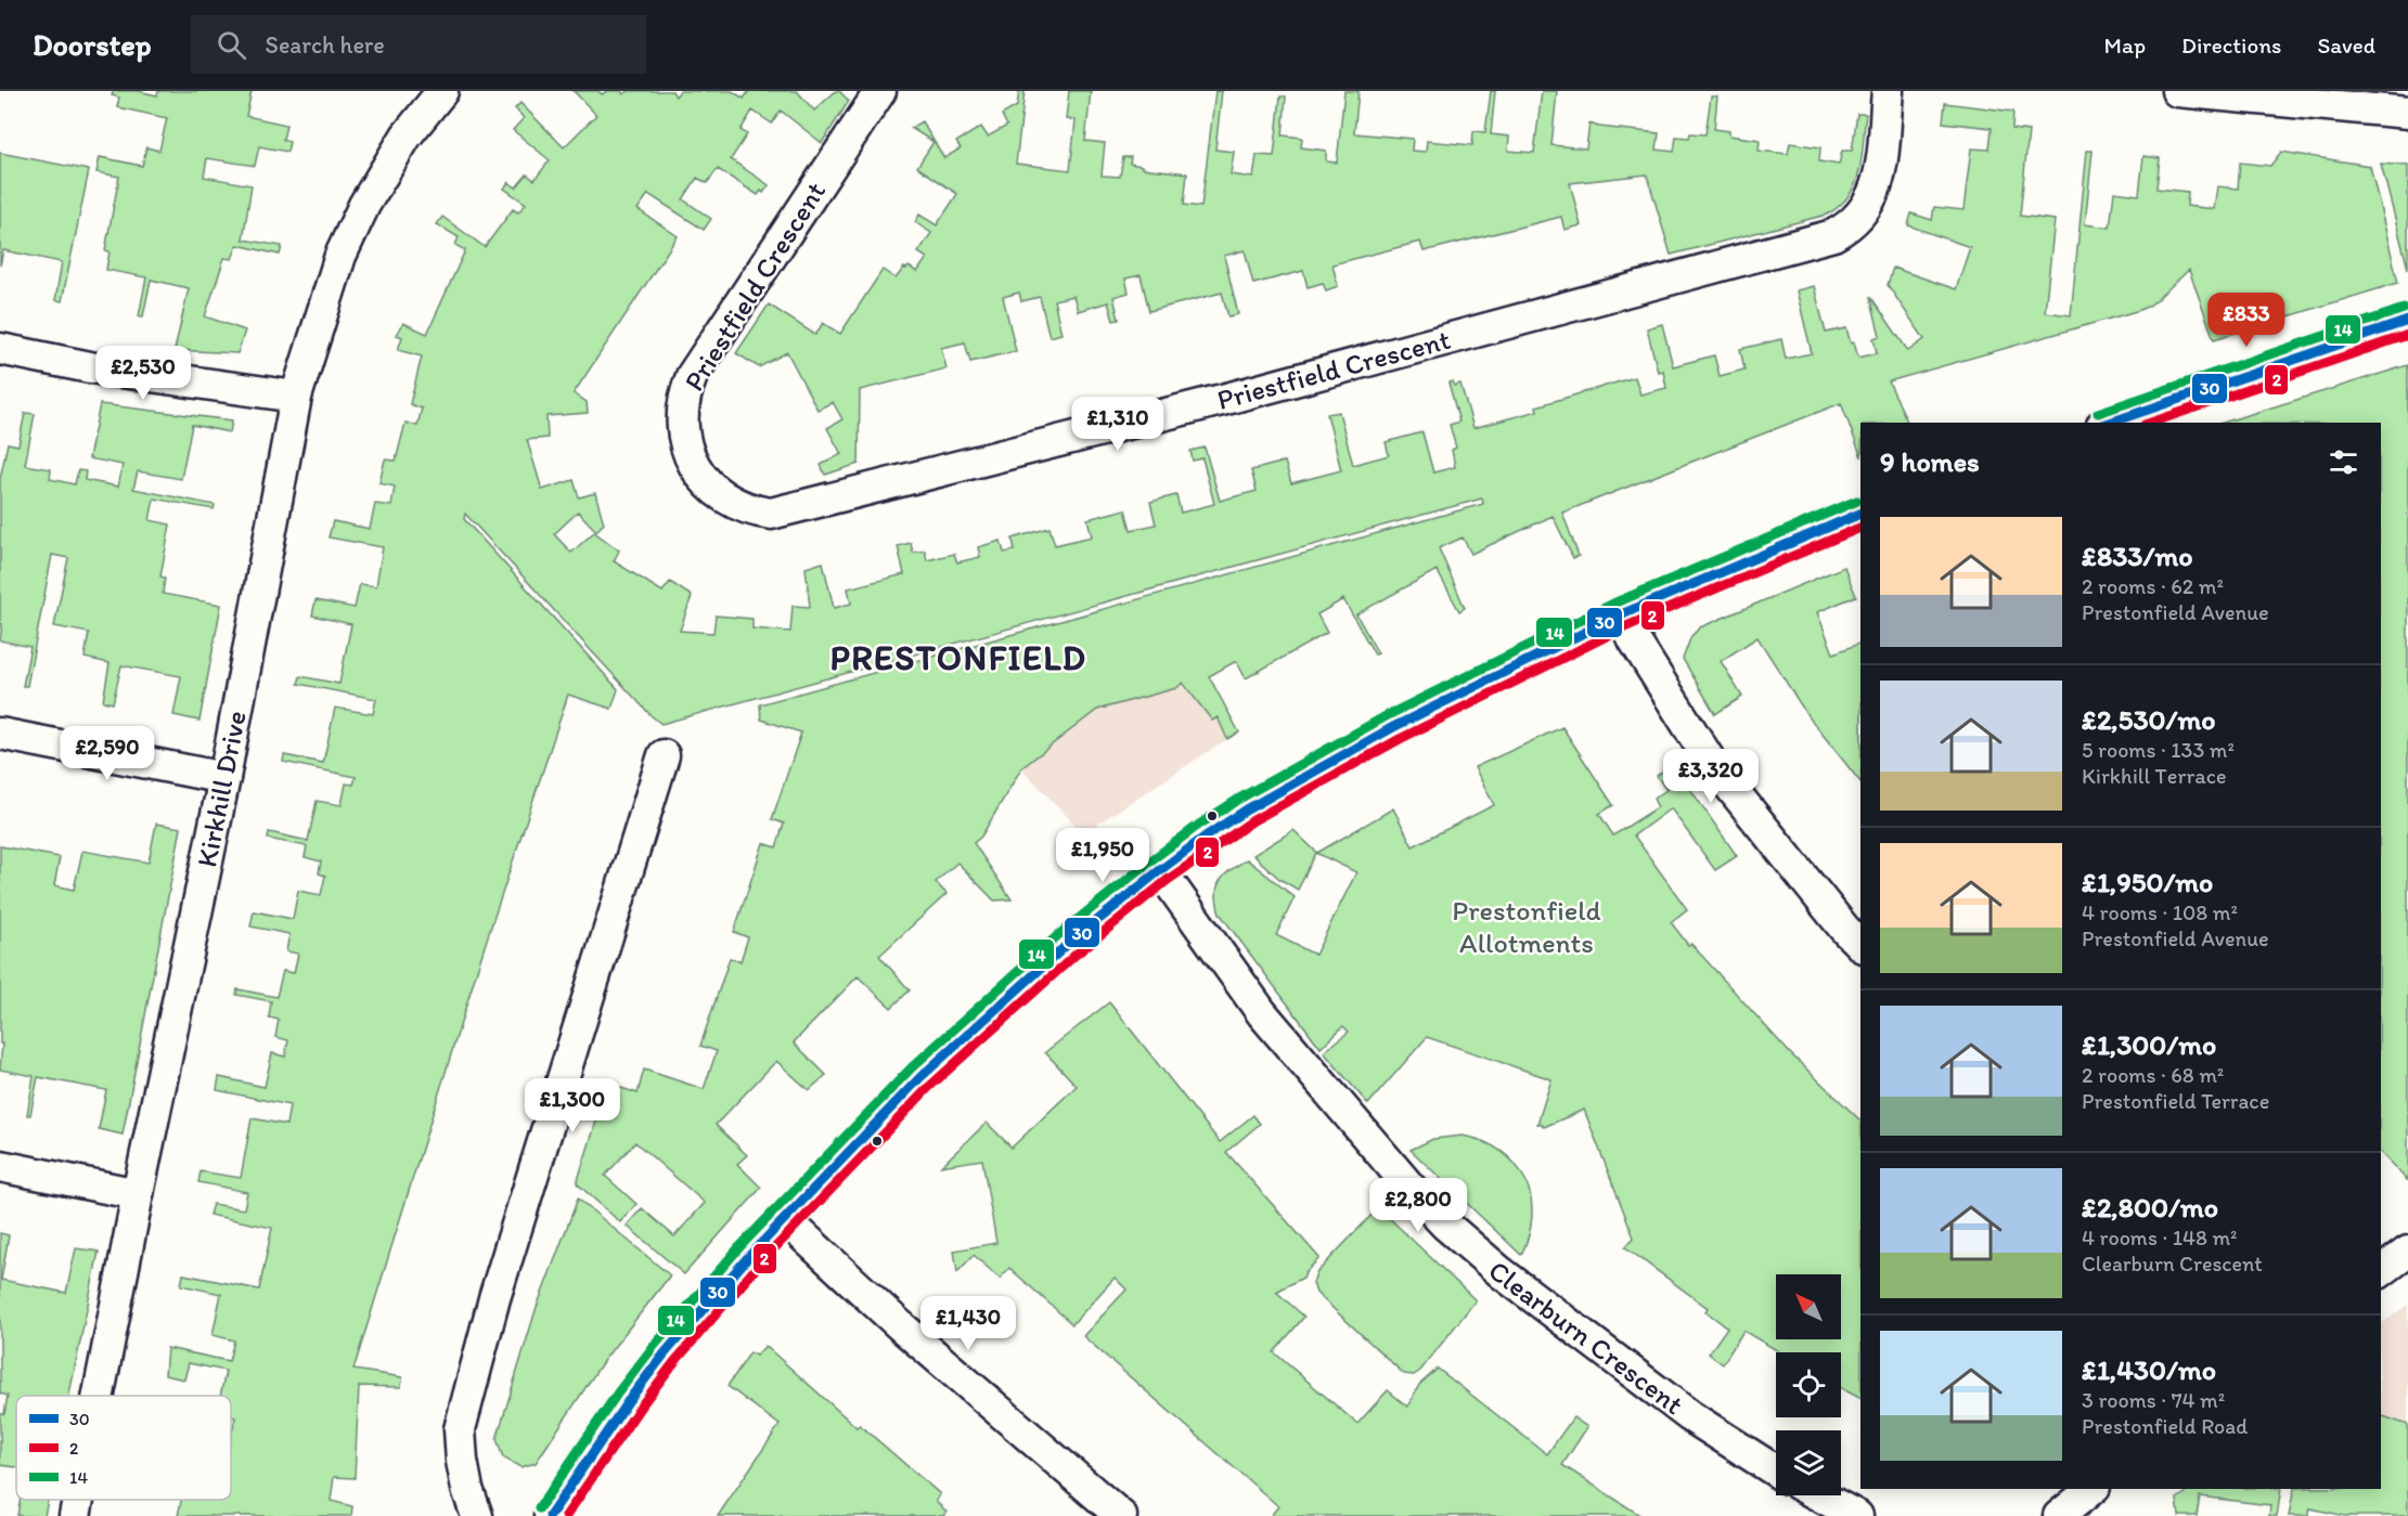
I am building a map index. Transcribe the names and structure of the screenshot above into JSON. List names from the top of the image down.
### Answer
{
  "streets": {
    "street": ["Priestfield Crescent", "Kirkhill Drive", "Clearburn Crescent"]
  },
  "districts": ["PRESTONFIELD"],
  "parks": ["Prestonfield Allotments"],
  "lines": ["transit line 14", "transit line 30", "transit line 2"],
  "legend": ["30", "2", "14"],
  "north": "top left",
  "page": {
    "header": "Doorstep",
    "search": "Search here",
    "nav": ["Map", "Directions", "Saved"],
    "price": [
      "£833",
      "£2,530",
      "£1,310",
      "£2,590",
      "£3,320",
      "£1,950",
      "£1,300",
      "£2,800",
      "£1,430"
    ],
    "heading": "9 homes",
    "list": [
      {
        "name": "£833/mo",
        "note": "2 rooms · 62 m² · Prestonfield Avenue"
      },
      {
        "name": "£2,530/mo",
        "note": "5 rooms · 133 m² · Kirkhill Terrace"
      },
      {
        "name": "£1,950/mo",
        "note": "4 rooms · 108 m² · Prestonfield Avenue"
      },
      {
        "name": "£1,300/mo",
        "note": "2 rooms · 68 m² · Prestonfield Terrace"
      },
      {
        "name": "£2,800/mo",
        "note": "4 rooms · 148 m² · Clearburn Crescent"
      },
      {
        "name": "£1,430/mo",
        "note": "3 rooms · 74 m² · Prestonfield Road"
      }
    ]
  }
}
